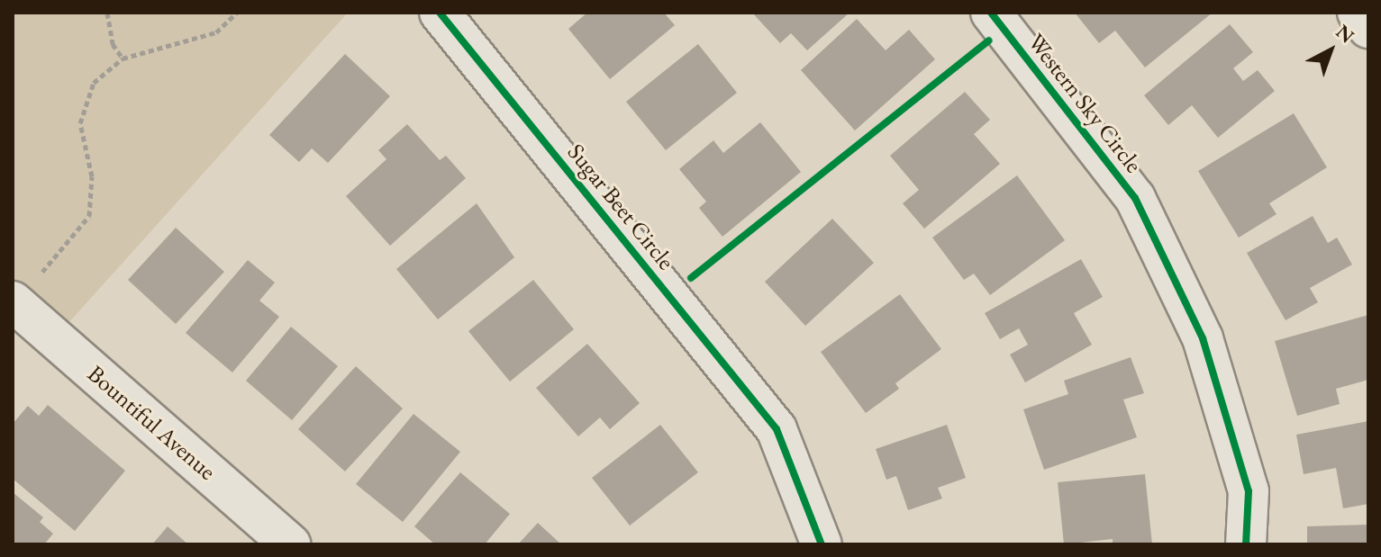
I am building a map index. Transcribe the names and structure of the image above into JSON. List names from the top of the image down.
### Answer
{
  "streets": {
    "street": ["Western Sky Circle", "Sugar Beet Circle", "Bountiful Avenue"]
  },
  "north": "top right"
}
